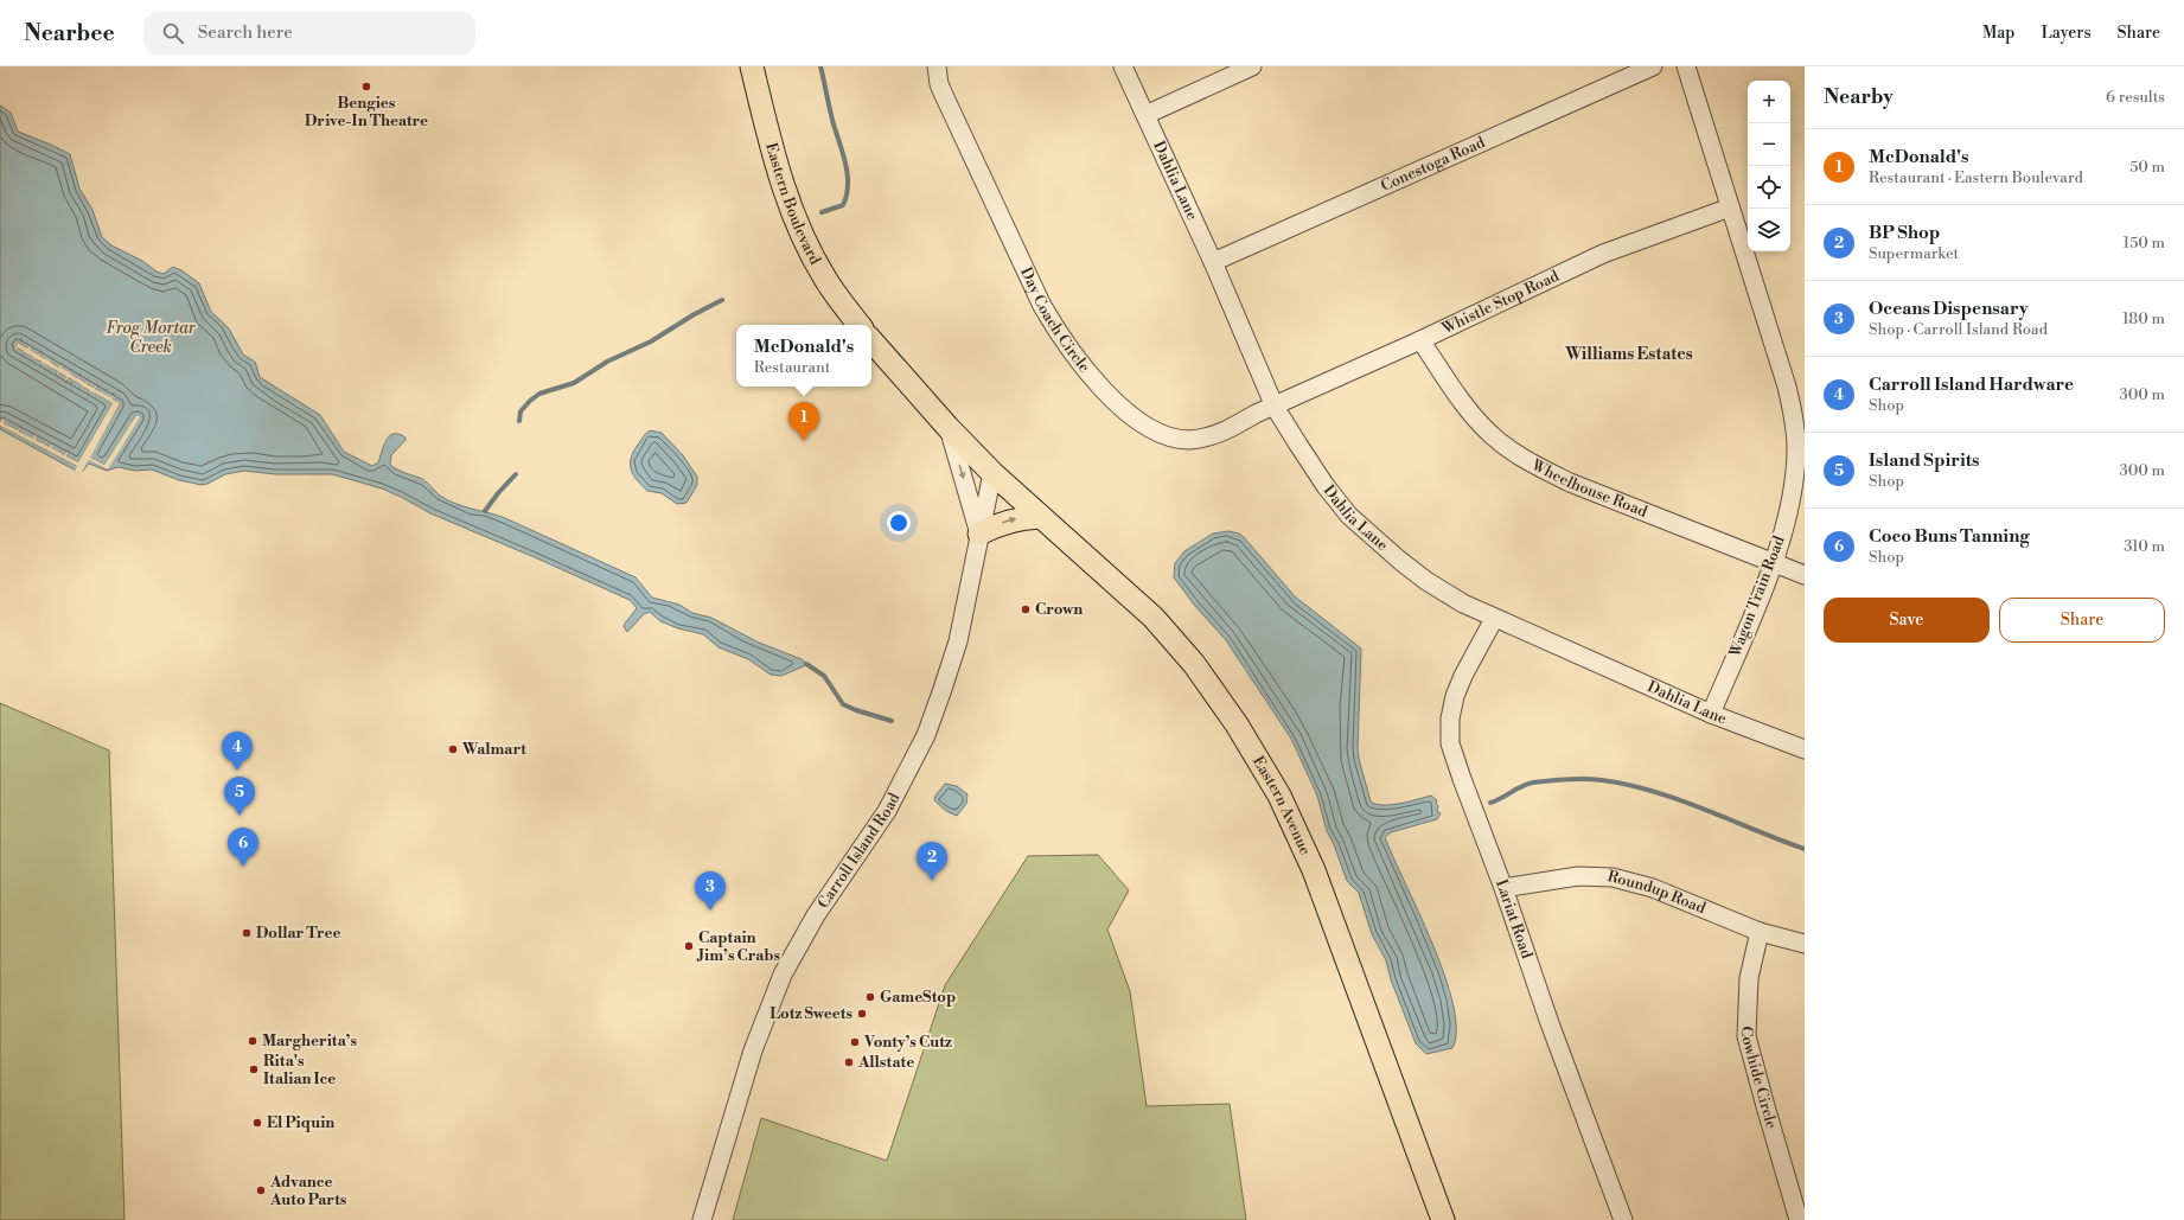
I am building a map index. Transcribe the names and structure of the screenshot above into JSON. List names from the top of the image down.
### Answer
{
  "streets": {
    "main road": ["Eastern Boulevard", "Eastern Avenue"],
    "street": [
      "Conestoga Road",
      "Dahlia Lane",
      "Whistle Stop Road",
      "Day Coach Circle",
      "Wheelhouse Road",
      "Wagon Train Road",
      "Carroll Island Road",
      "Roundup Road",
      "Lariat Road",
      "Cowhide Circle"
    ]
  },
  "crossings": [
    ["Conestoga Road", "Dahlia Lane"],
    ["Dahlia Lane", "Whistle Stop Road"],
    ["Dahlia Lane", "Day Coach Circle"],
    ["Dahlia Lane", "Wagon Train Road"],
    ["Dahlia Lane", "Lariat Road"],
    ["Whistle Stop Road", "Day Coach Circle"],
    ["Whistle Stop Road", "Wheelhouse Road"],
    ["Whistle Stop Road", "Wagon Train Road"],
    ["Wheelhouse Road", "Wagon Train Road"],
    ["Eastern Avenue", "Carroll Island Road"],
    ["Roundup Road", "Lariat Road"],
    ["Roundup Road", "Cowhide Circle"]
  ],
  "districts": ["Williams Estates"],
  "water": ["Frog Mortar Creek"],
  "places": [
    "Bengies Drive-In Theatre",
    "Crown",
    "Walmart",
    "Dollar Tree",
    "Captain Jim’s Crabs",
    "GameStop",
    "Lotz Sweets",
    "Margherita’s",
    "Vonty’s Cutz",
    "Allstate",
    "Rita's Italian Ice",
    "El Piquin",
    "Advance Auto Parts"
  ],
  "page": {
    "header": "Nearbee",
    "search": "Search here",
    "nav": ["Map", "Layers", "Share"],
    "heading": ["Nearby", "6 results"],
    "map_buttons": ["+", "−"],
    "list": [
      {
        "mark": "1",
        "name": "McDonald's",
        "note": "Restaurant · Eastern Boulevard",
        "value": "50 m"
      },
      {
        "mark": "2",
        "name": "BP Shop",
        "note": "Supermarket",
        "value": "150 m"
      },
      {
        "mark": "3",
        "name": "Oceans Dispensary",
        "note": "Shop · Carroll Island Road",
        "value": "180 m"
      },
      {
        "mark": "4",
        "name": "Carroll Island Hardware",
        "note": "Shop",
        "value": "300 m"
      },
      {
        "mark": "5",
        "name": "Island Spirits",
        "note": "Shop",
        "value": "300 m"
      },
      {
        "mark": "6",
        "name": "Coco Buns Tanning",
        "note": "Shop",
        "value": "310 m"
      }
    ],
    "popup": ["McDonald's", "Restaurant"],
    "pins": [
      "1",
      "4",
      "5",
      "6",
      "2",
      "3"
    ],
    "buttons": ["Save", "Share"]
  }
}
